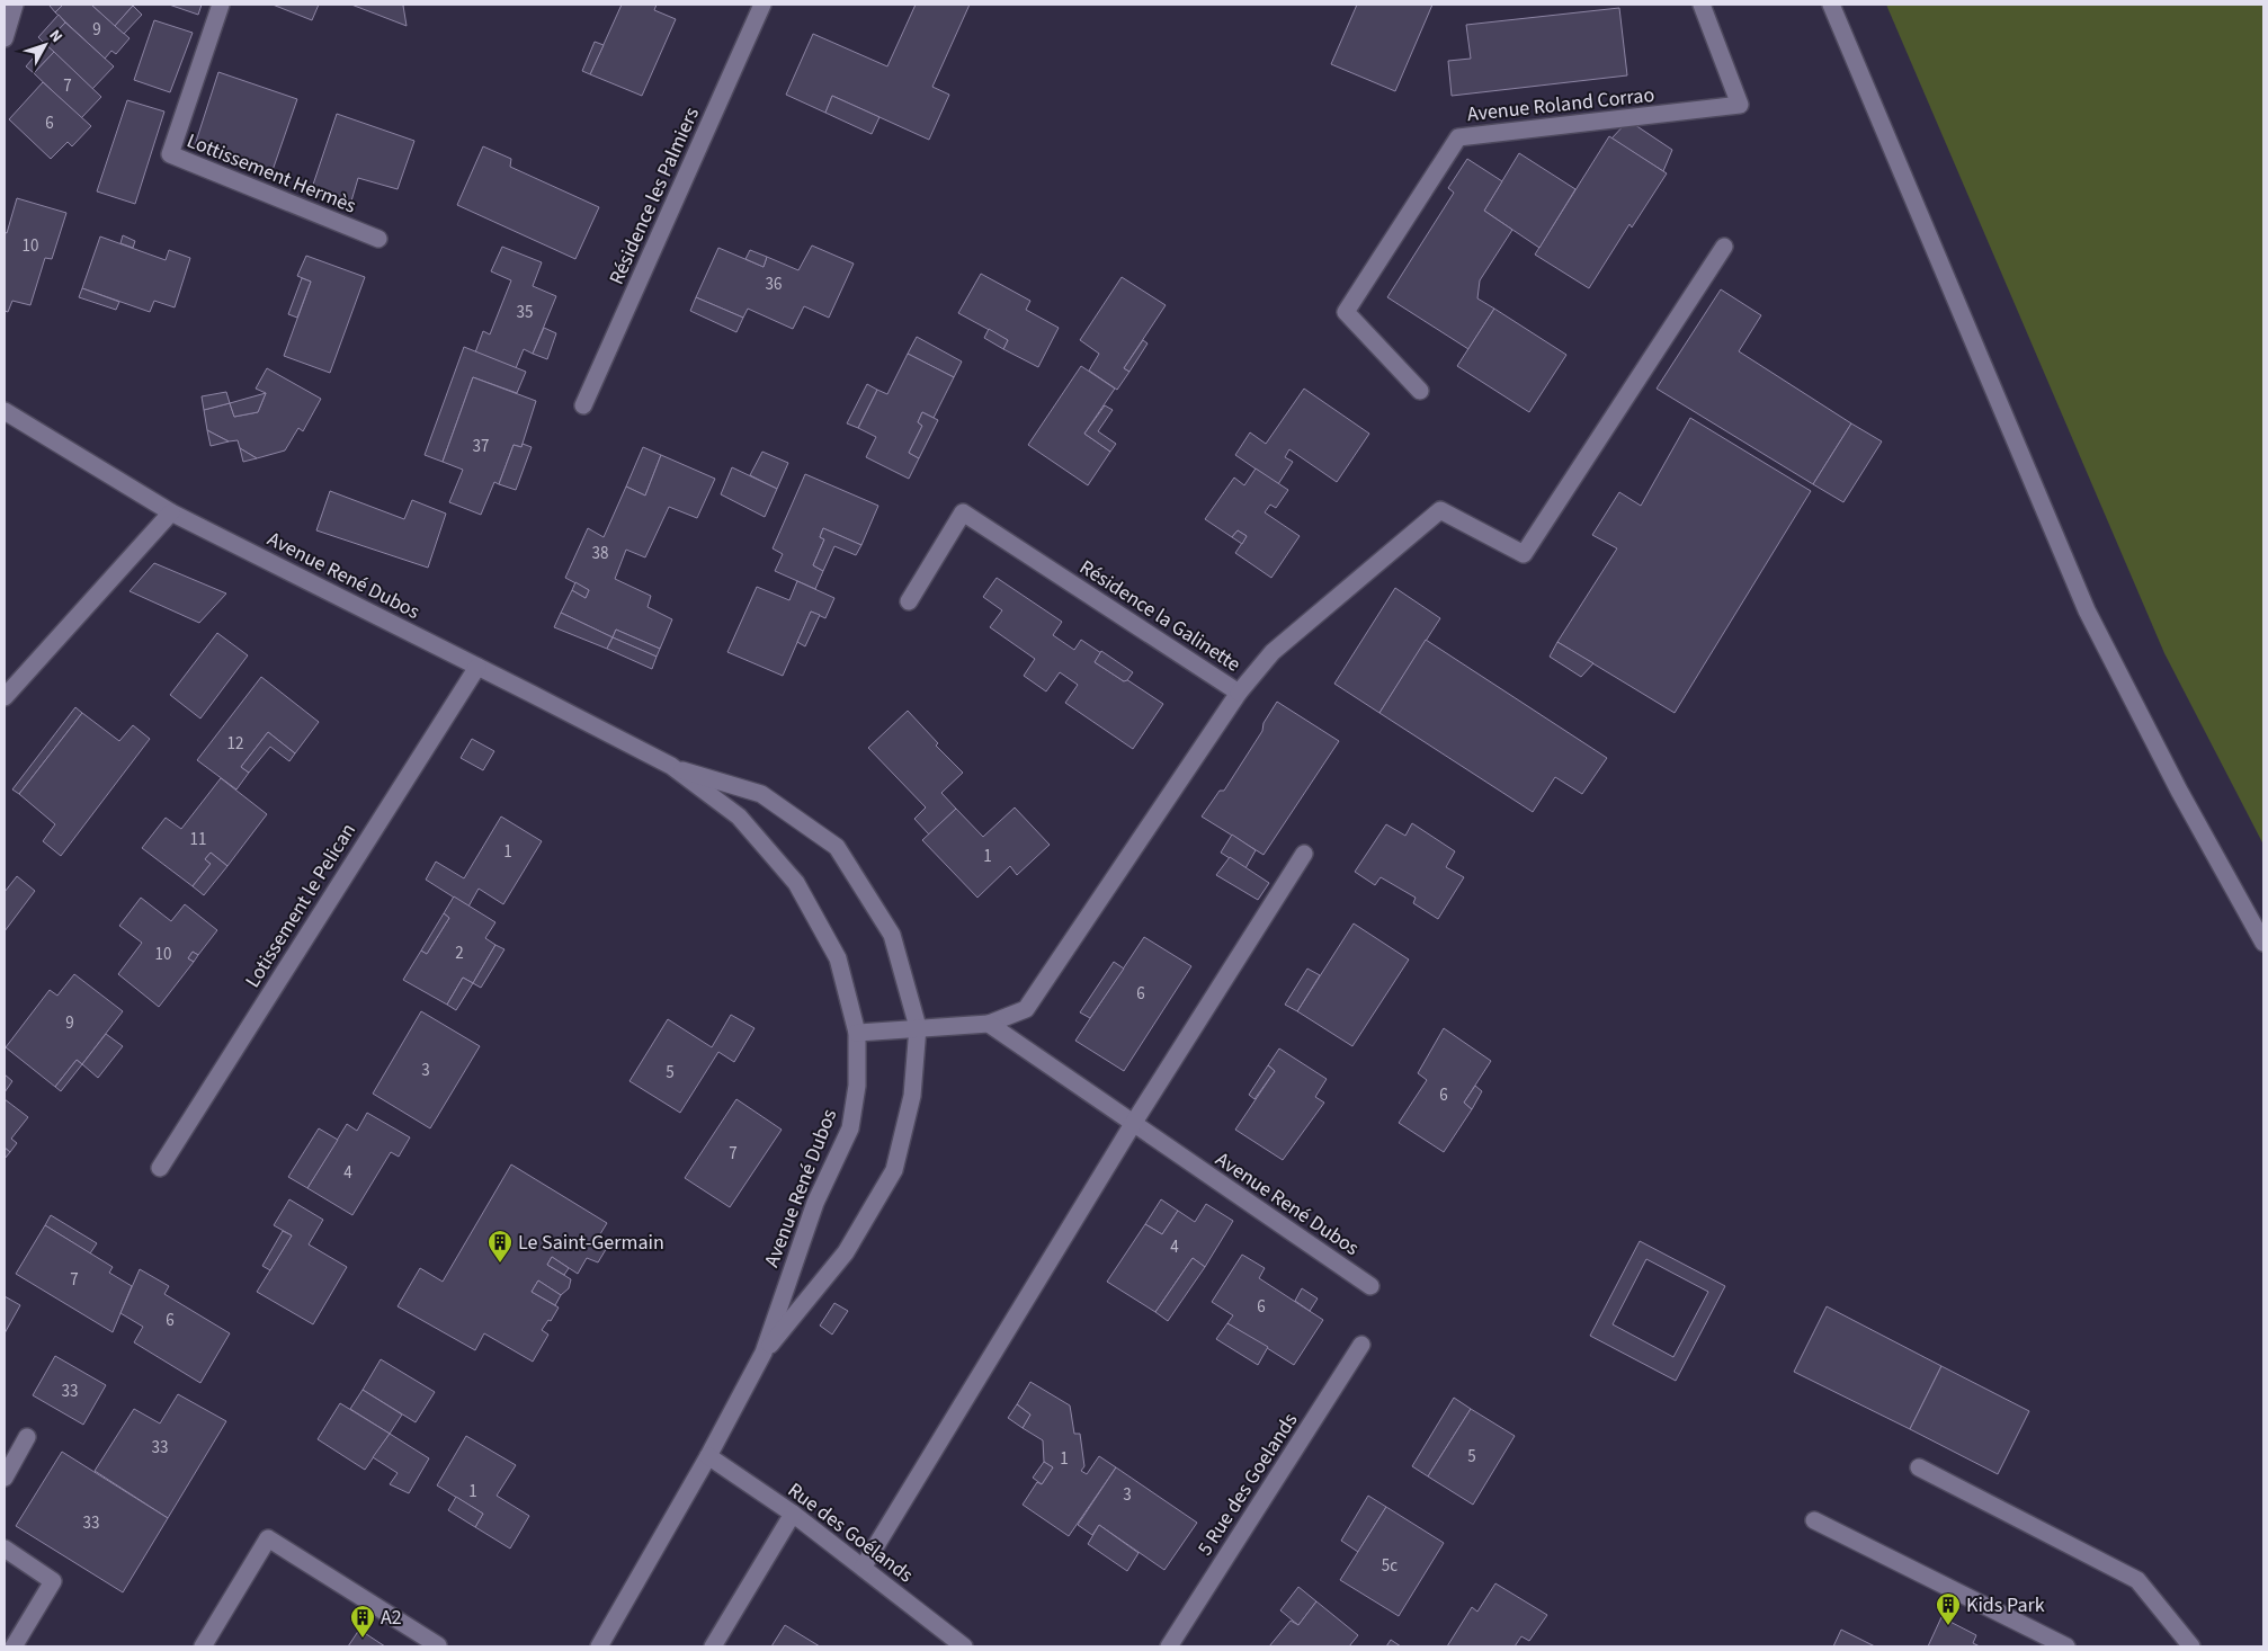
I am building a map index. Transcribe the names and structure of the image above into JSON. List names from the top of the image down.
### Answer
{
  "streets": {
    "street": [
      "Avenue Roland Corrao",
      "Lottissement Hermès",
      "Résidence les Palmiers",
      "Avenue René Dubos",
      "Résidence la Galinette",
      "Lotissement le Pelican",
      "5 Rue des Goelands",
      "Rue des Goélands"
    ]
  },
  "crossings": [
    ["Avenue René Dubos", "Résidence la Galinette"],
    ["Avenue René Dubos", "Lotissement le Pelican"],
    ["Avenue René Dubos", "Rue des Goélands"]
  ],
  "places": {
    "building": ["Le Saint-Germain", "Kids Park", "A2"]
  },
  "house_numbers": [
    "9",
    "7",
    "6",
    "10",
    "36",
    "35",
    "37",
    "38",
    "12",
    "11",
    "1",
    "1",
    "2",
    "10",
    "6",
    "9",
    "3",
    "5",
    "6",
    "7",
    "4",
    "4",
    "7",
    "6",
    "6",
    "33",
    "33",
    "5",
    "1",
    "1",
    "3",
    "33",
    "5c"
  ],
  "north": "top right"
}
